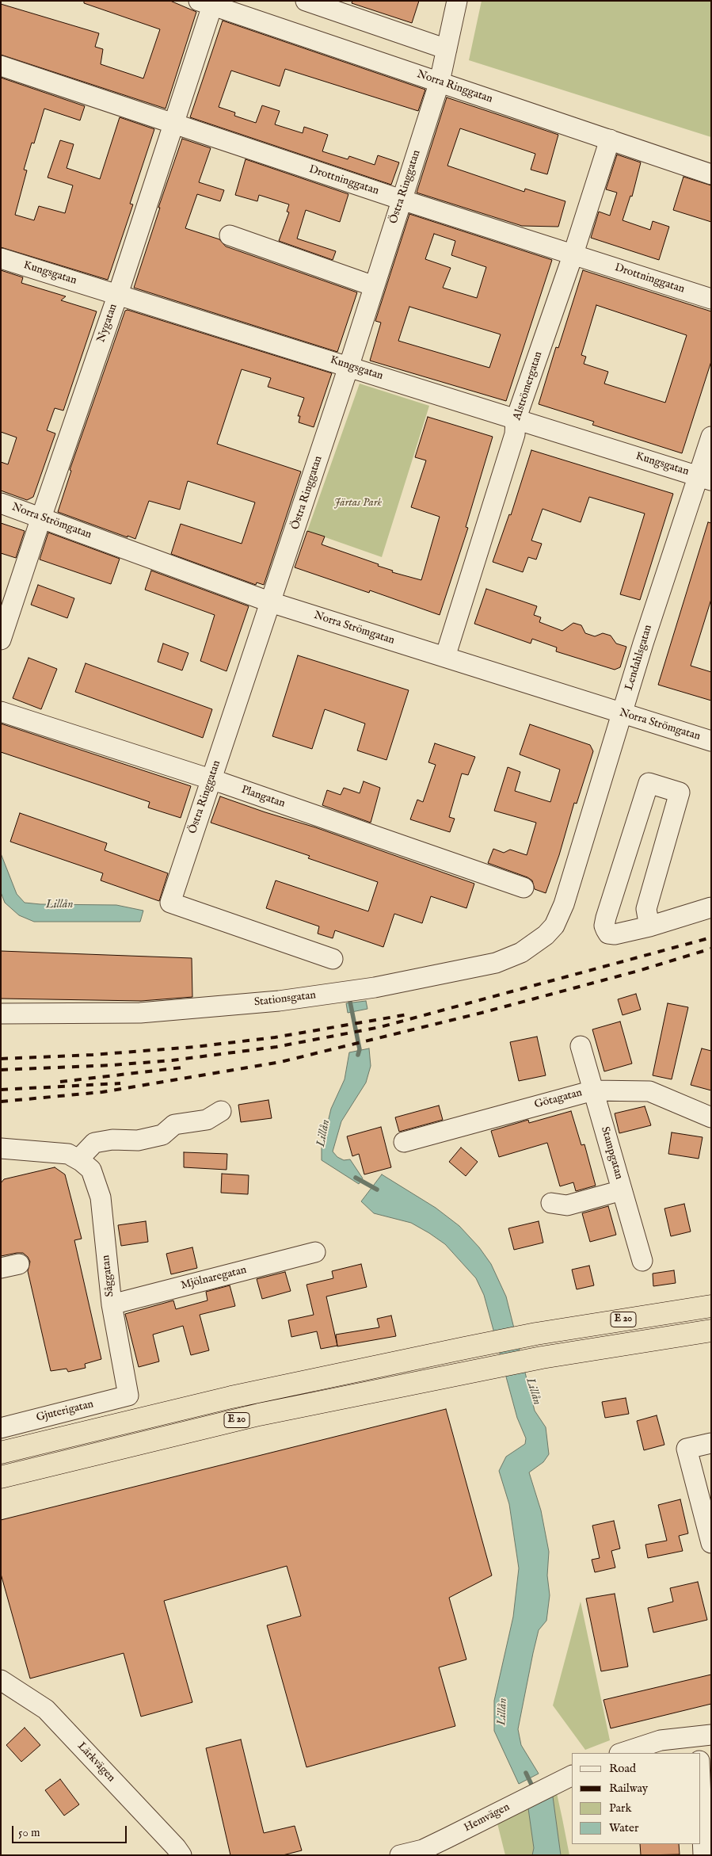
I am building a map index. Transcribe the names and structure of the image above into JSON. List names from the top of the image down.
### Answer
{
  "streets": {
    "highway": ["E 20"],
    "street": [
      "Norra Ringgatan",
      "Drottninggatan",
      "Östra Ringgatan",
      "Kungsgatan",
      "Nygatan",
      "Alströmergatan",
      "Norra Strömgatan",
      "Lendahlsgatan",
      "Plangatan",
      "Stationsgatan",
      "Götagatan",
      "Stampgatan",
      "Såggatan",
      "Mjölnaregatan",
      "Gjuterigatan",
      "Lärkvägen",
      "Hemvägen"
    ]
  },
  "crossings": [
    ["Norra Ringgatan", "Östra Ringgatan"],
    ["Norra Ringgatan", "Nygatan"],
    ["Norra Ringgatan", "Alströmergatan"],
    ["Drottninggatan", "Östra Ringgatan"],
    ["Drottninggatan", "Nygatan"],
    ["Drottninggatan", "Alströmergatan"],
    ["Östra Ringgatan", "Kungsgatan"],
    ["Östra Ringgatan", "Norra Strömgatan"],
    ["Östra Ringgatan", "Plangatan"],
    ["Kungsgatan", "Nygatan"],
    ["Kungsgatan", "Alströmergatan"],
    ["Kungsgatan", "Lendahlsgatan"],
    ["Nygatan", "Norra Strömgatan"],
    ["Alströmergatan", "Norra Strömgatan"],
    ["Norra Strömgatan", "Lendahlsgatan"],
    ["Lendahlsgatan", "Stationsgatan"],
    ["Götagatan", "Stampgatan"],
    ["Såggatan", "Mjölnaregatan"],
    ["Såggatan", "Gjuterigatan"]
  ],
  "water": ["Lillån"],
  "parks": ["Järtas Park"],
  "legend": [
    "Road",
    "Railway",
    "Park",
    "Water"
  ],
  "scale_bar": "50 m"
}
